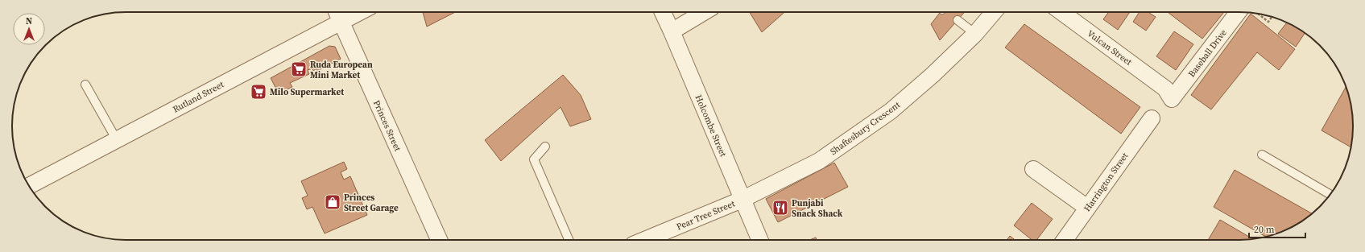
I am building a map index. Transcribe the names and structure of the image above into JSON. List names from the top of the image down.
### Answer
{
  "streets": {
    "street": [
      "Vulcan Street",
      "Baseball Drive",
      "Rutland Street",
      "Princes Street",
      "Holcombe Street",
      "Shaftesbury Crescent",
      "Harrington Street",
      "Pear Tree Street"
    ]
  },
  "crossings": [
    ["Vulcan Street", "Baseball Drive"],
    ["Rutland Street", "Princes Street"],
    ["Holcombe Street", "Shaftesbury Crescent"],
    ["Holcombe Street", "Pear Tree Street"],
    ["Shaftesbury Crescent", "Pear Tree Street"]
  ],
  "places": {
    "supermarket": ["Ruda European Mini Market", "Milo Supermarket"],
    "shop": ["Princes Street Garage"],
    "restaurant": ["Punjabi Snack Shack"]
  },
  "scale_bar": "20 m",
  "north": "top"
}
